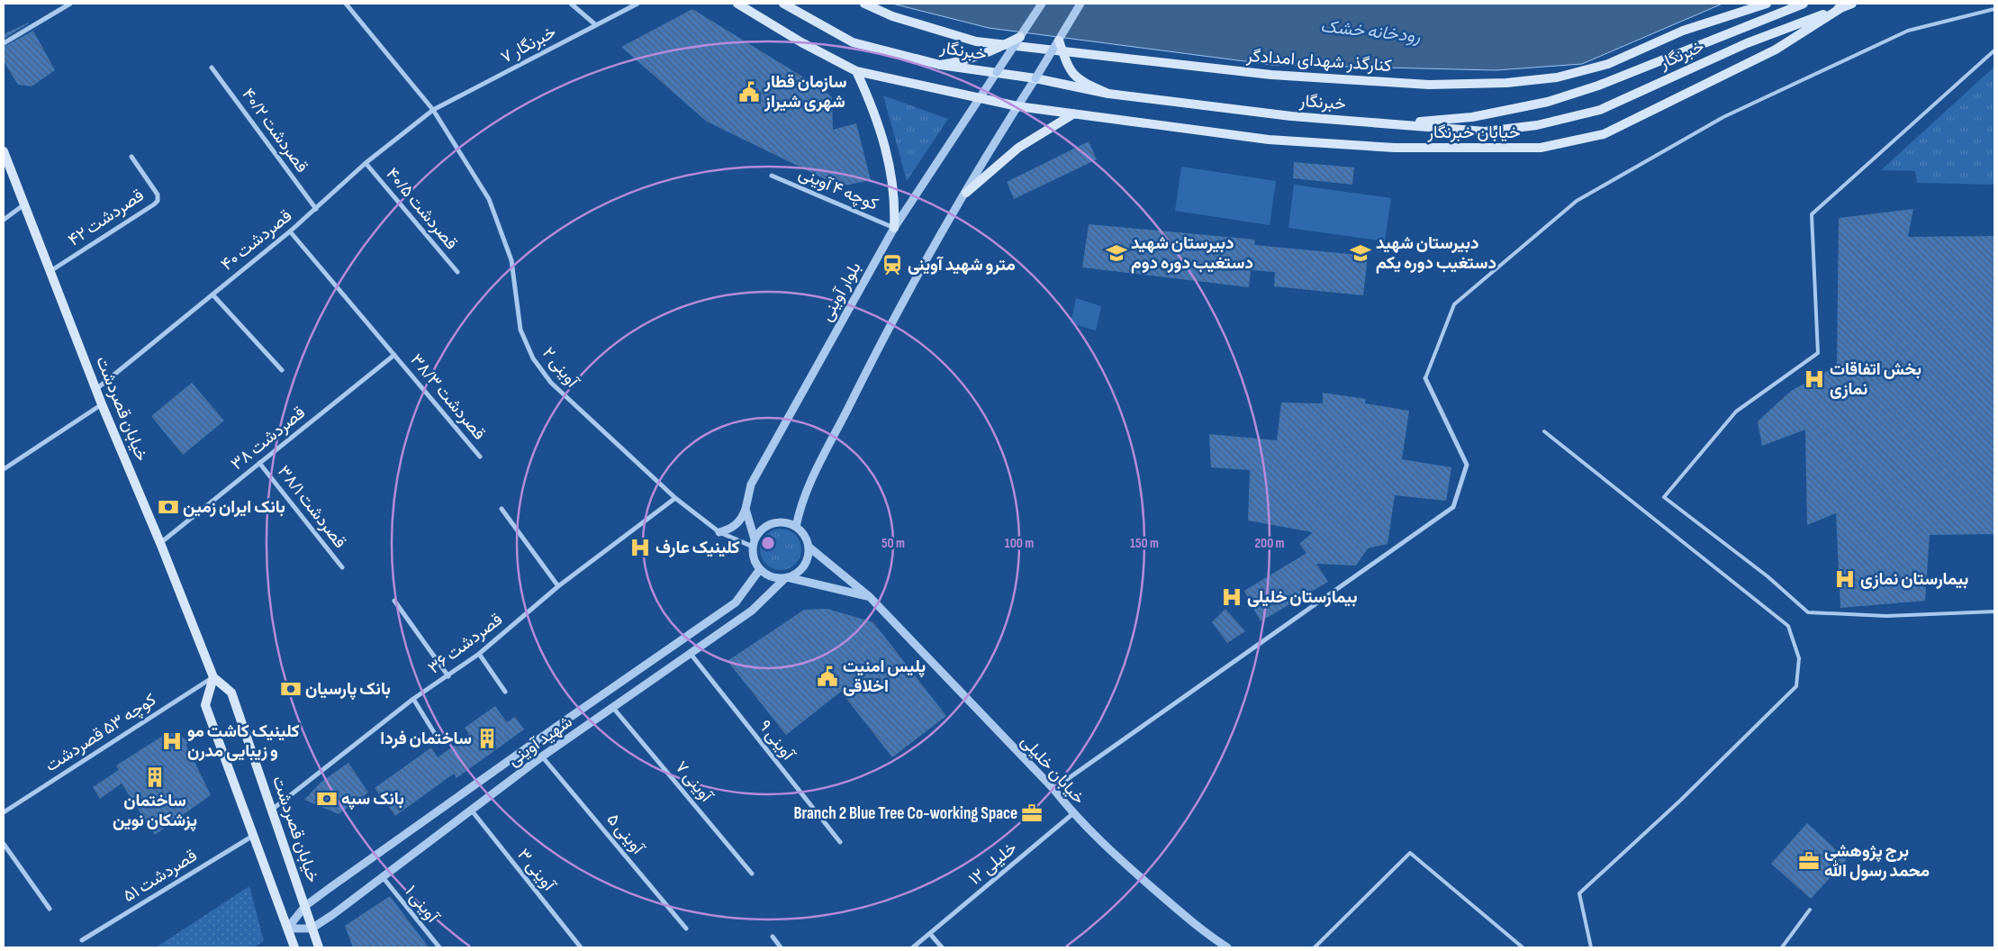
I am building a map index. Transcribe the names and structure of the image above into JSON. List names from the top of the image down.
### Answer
{
  "streets": {
    "main road": [
      "خبرنگار",
      "کنارگذر شهدای امدادگر",
      "خیابان خبرنگار",
      "خیابان قصردشت"
    ],
    "street": [
      "۷ خبرنگار",
      "۴۰/۲ قصردشت",
      "کوچه ۴ آوینی",
      "۴۰/۵ قصردشت",
      "۴۲ قصردشت",
      "۴۰ قصردشت",
      "بلوار آوینی",
      "۲ آوینی",
      "۳۸/۳ قصردشت",
      "۳۸ قصردشت",
      "۳۸/۱ قصردشت",
      "۳۶ قصردشت",
      "کوچه ۵۳ قصردشت",
      "۹ آوینی",
      "شهید آوینی",
      "خیابان خلیلی",
      "۷ آوینی",
      "۵ آوینی",
      "۱۲ خلیلی",
      "۳ آوینی",
      "۵۱ قصردشت",
      "۱ آوینی"
    ]
  },
  "crossings": [
    ["۷ خبرنگار", "۴۰ قصردشت"],
    ["۷ خبرنگار", "۲ آوینی"],
    ["خبرنگار", "خیابان خبرنگار"],
    ["خبرنگار", "بلوار آوینی"],
    ["۴۰/۲ قصردشت", "۴۰ قصردشت"],
    ["کوچه ۴ آوینی", "بلوار آوینی"],
    ["۴۰/۵ قصردشت", "۴۰ قصردشت"],
    ["۴۲ قصردشت", "خیابان قصردشت"],
    ["۴۰ قصردشت", "۲ آوینی"],
    ["۴۰ قصردشت", "۳۸/۳ قصردشت"],
    ["۴۰ قصردشت", "خیابان قصردشت"],
    ["بلوار آوینی", "۲ آوینی"],
    ["بلوار آوینی", "شهید آوینی"],
    ["بلوار آوینی", "خیابان خلیلی"],
    ["۲ آوینی", "۳۶ قصردشت"],
    ["۲ آوینی", "شهید آوینی"],
    ["۲ آوینی", "خیابان خلیلی"],
    ["۳۸/۳ قصردشت", "۳۸ قصردشت"],
    ["خیابان قصردشت", "۳۸ قصردشت"],
    ["خیابان قصردشت", "۳۶ قصردشت"],
    ["خیابان قصردشت", "کوچه ۵۳ قصردشت"],
    ["خیابان قصردشت", "شهید آوینی"],
    ["۳۸ قصردشت", "۳۸/۱ قصردشت"],
    ["۹ آوینی", "شهید آوینی"],
    ["شهید آوینی", "خیابان خلیلی"],
    ["شهید آوینی", "۷ آوینی"],
    ["شهید آوینی", "۵ آوینی"],
    ["شهید آوینی", "۳ آوینی"],
    ["شهید آوینی", "۱ آوینی"],
    ["خیابان خلیلی", "۱۲ خلیلی"]
  ],
  "water": ["رودخانه خشک"],
  "places": {
    "public building": ["سازمان قطار شهری شیراز", "پلیس امنیت اخلاقی"],
    "school or university": ["دبیرستان شهید دستغیب دوره دوم", "دبیرستان شهید دستغیب دوره یکم"],
    "station": ["مترو شهید آوینی"],
    "hospital": [
      "بخش اتفاقات نمازی",
      "کلینیک عارف",
      "بیمارستان نمازی",
      "بیمارستان خلیلی",
      "کلینیک کاشت مو و زیبایی مدرن"
    ],
    "bank": ["بانک ایران زمین", "بانک پارسیان", "بانک سپه"],
    "building": ["ساختمان فردا", "ساختمان پزشکان نوین"],
    "office": ["Branch 2 Blue Tree Co-working Space", "برج پژوهشی محمد رسول الله"]
  },
  "rings": [
    "50 m",
    "100 m",
    "150 m",
    "200 m"
  ]
}
